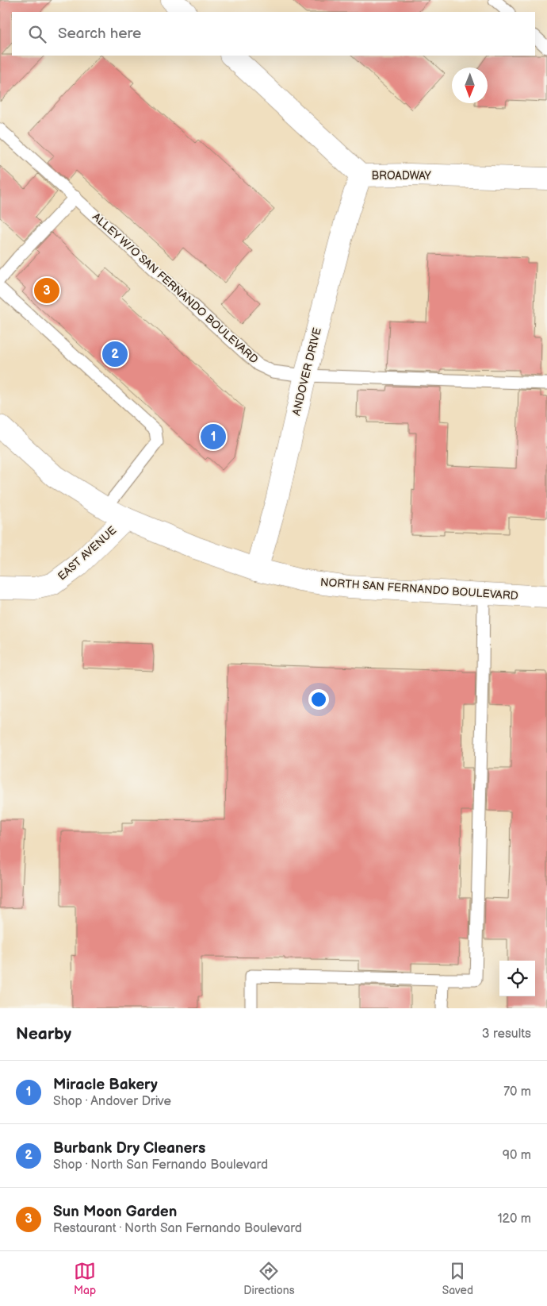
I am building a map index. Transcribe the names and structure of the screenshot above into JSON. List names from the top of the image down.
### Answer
{
  "streets": {
    "street": [
      "BROADWAY",
      "ANDOVER DRIVE",
      "EAST AVENUE",
      "NORTH SAN FERNANDO BOULEVARD"
    ],
    "lane": ["ALLEY W/O SAN FERNANDO BOULEVARD"]
  },
  "crossings": [
    ["BROADWAY", "ANDOVER DRIVE"],
    ["ALLEY W/O SAN FERNANDO BOULEVARD", "ANDOVER DRIVE"],
    ["ANDOVER DRIVE", "NORTH SAN FERNANDO BOULEVARD"],
    ["EAST AVENUE", "NORTH SAN FERNANDO BOULEVARD"]
  ],
  "north": "bottom",
  "page": {
    "search": "Search here",
    "pins": ["3", "2", "1"],
    "heading": ["Nearby", "3 results"],
    "list": [
      {
        "mark": "1",
        "name": "Miracle Bakery",
        "note": "Shop · Andover Drive",
        "value": "70 m"
      },
      {
        "mark": "2",
        "name": "Burbank Dry Cleaners",
        "note": "Shop · North San Fernando Boulevard",
        "value": "90 m"
      },
      {
        "mark": "3",
        "name": "Sun Moon Garden",
        "note": "Restaurant · North San Fernando Boulevard",
        "value": "120 m"
      }
    ],
    "nav": ["Map", "Directions", "Saved"]
  }
}
